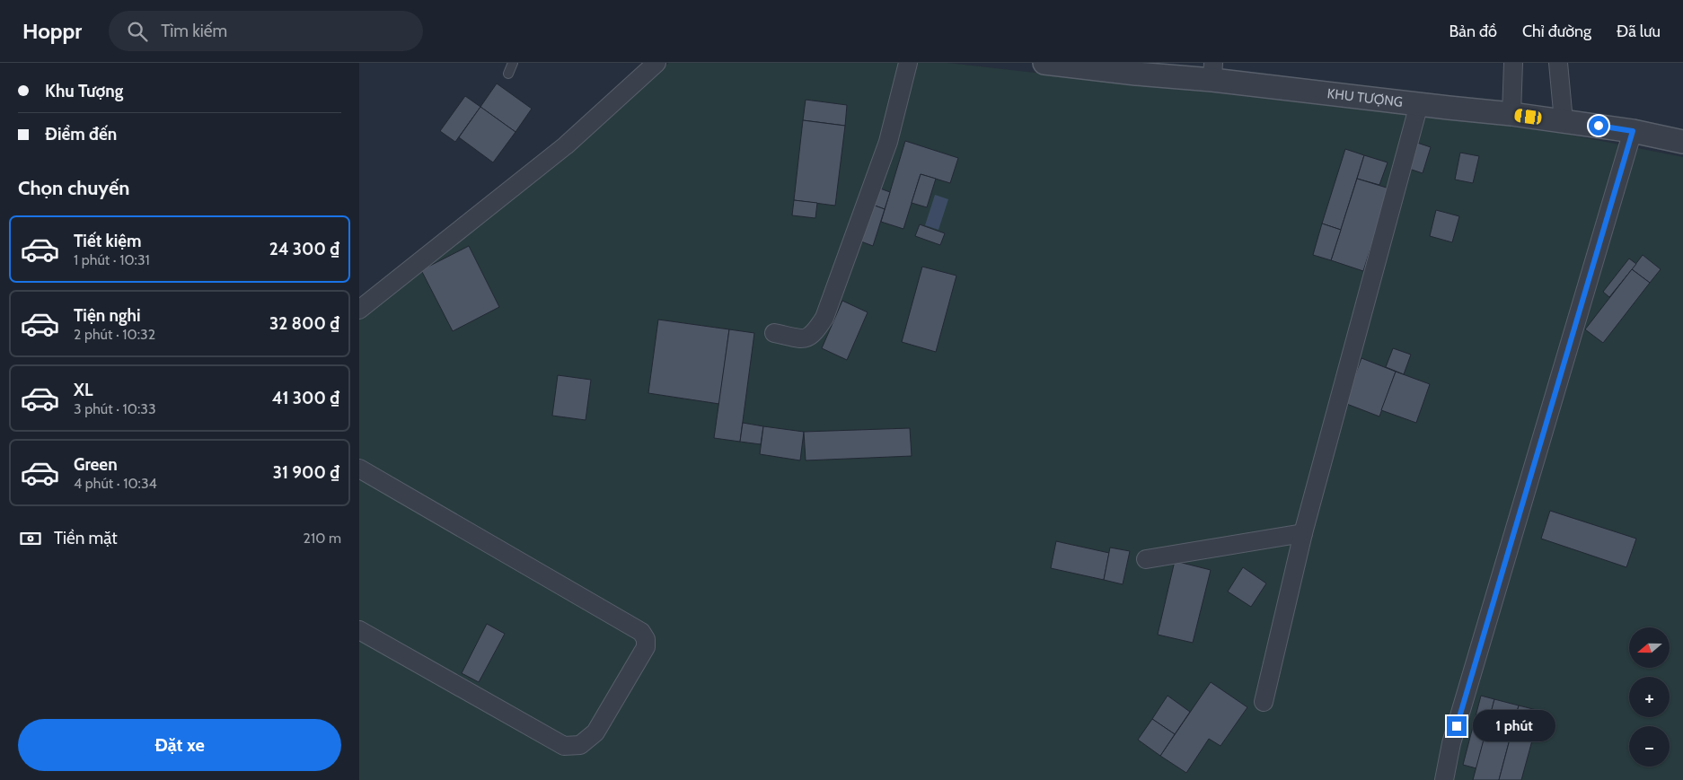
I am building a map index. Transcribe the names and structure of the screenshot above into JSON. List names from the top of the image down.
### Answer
{
  "streets": {
    "street": ["KHU TƯỢNG"]
  },
  "north": "left",
  "page": {
    "header": "Hoppr",
    "search": "Tìm kiếm",
    "nav": ["Bản đồ", "Chỉ đường", "Đã lưu"],
    "banner": ["Khu Tượng", "Điểm đến"],
    "heading": "Chọn chuyến",
    "list": [
      {
        "name": "Tiết kiệm",
        "note": "1 phút · 10:31",
        "value": "24 300 ₫"
      },
      {
        "name": "Tiện nghi",
        "note": "2 phút · 10:32",
        "value": "32 800 ₫"
      },
      {
        "name": "XL",
        "note": "3 phút · 10:33",
        "value": "41 300 ₫"
      },
      {
        "name": "Green",
        "note": "4 phút · 10:34",
        "value": "31 900 ₫"
      }
    ],
    "pay": ["Tiền mặt", "210 m"],
    "map_buttons": ["+", "−"],
    "buttons": "Đặt xe",
    "bubble": "1 phút"
  }
}
